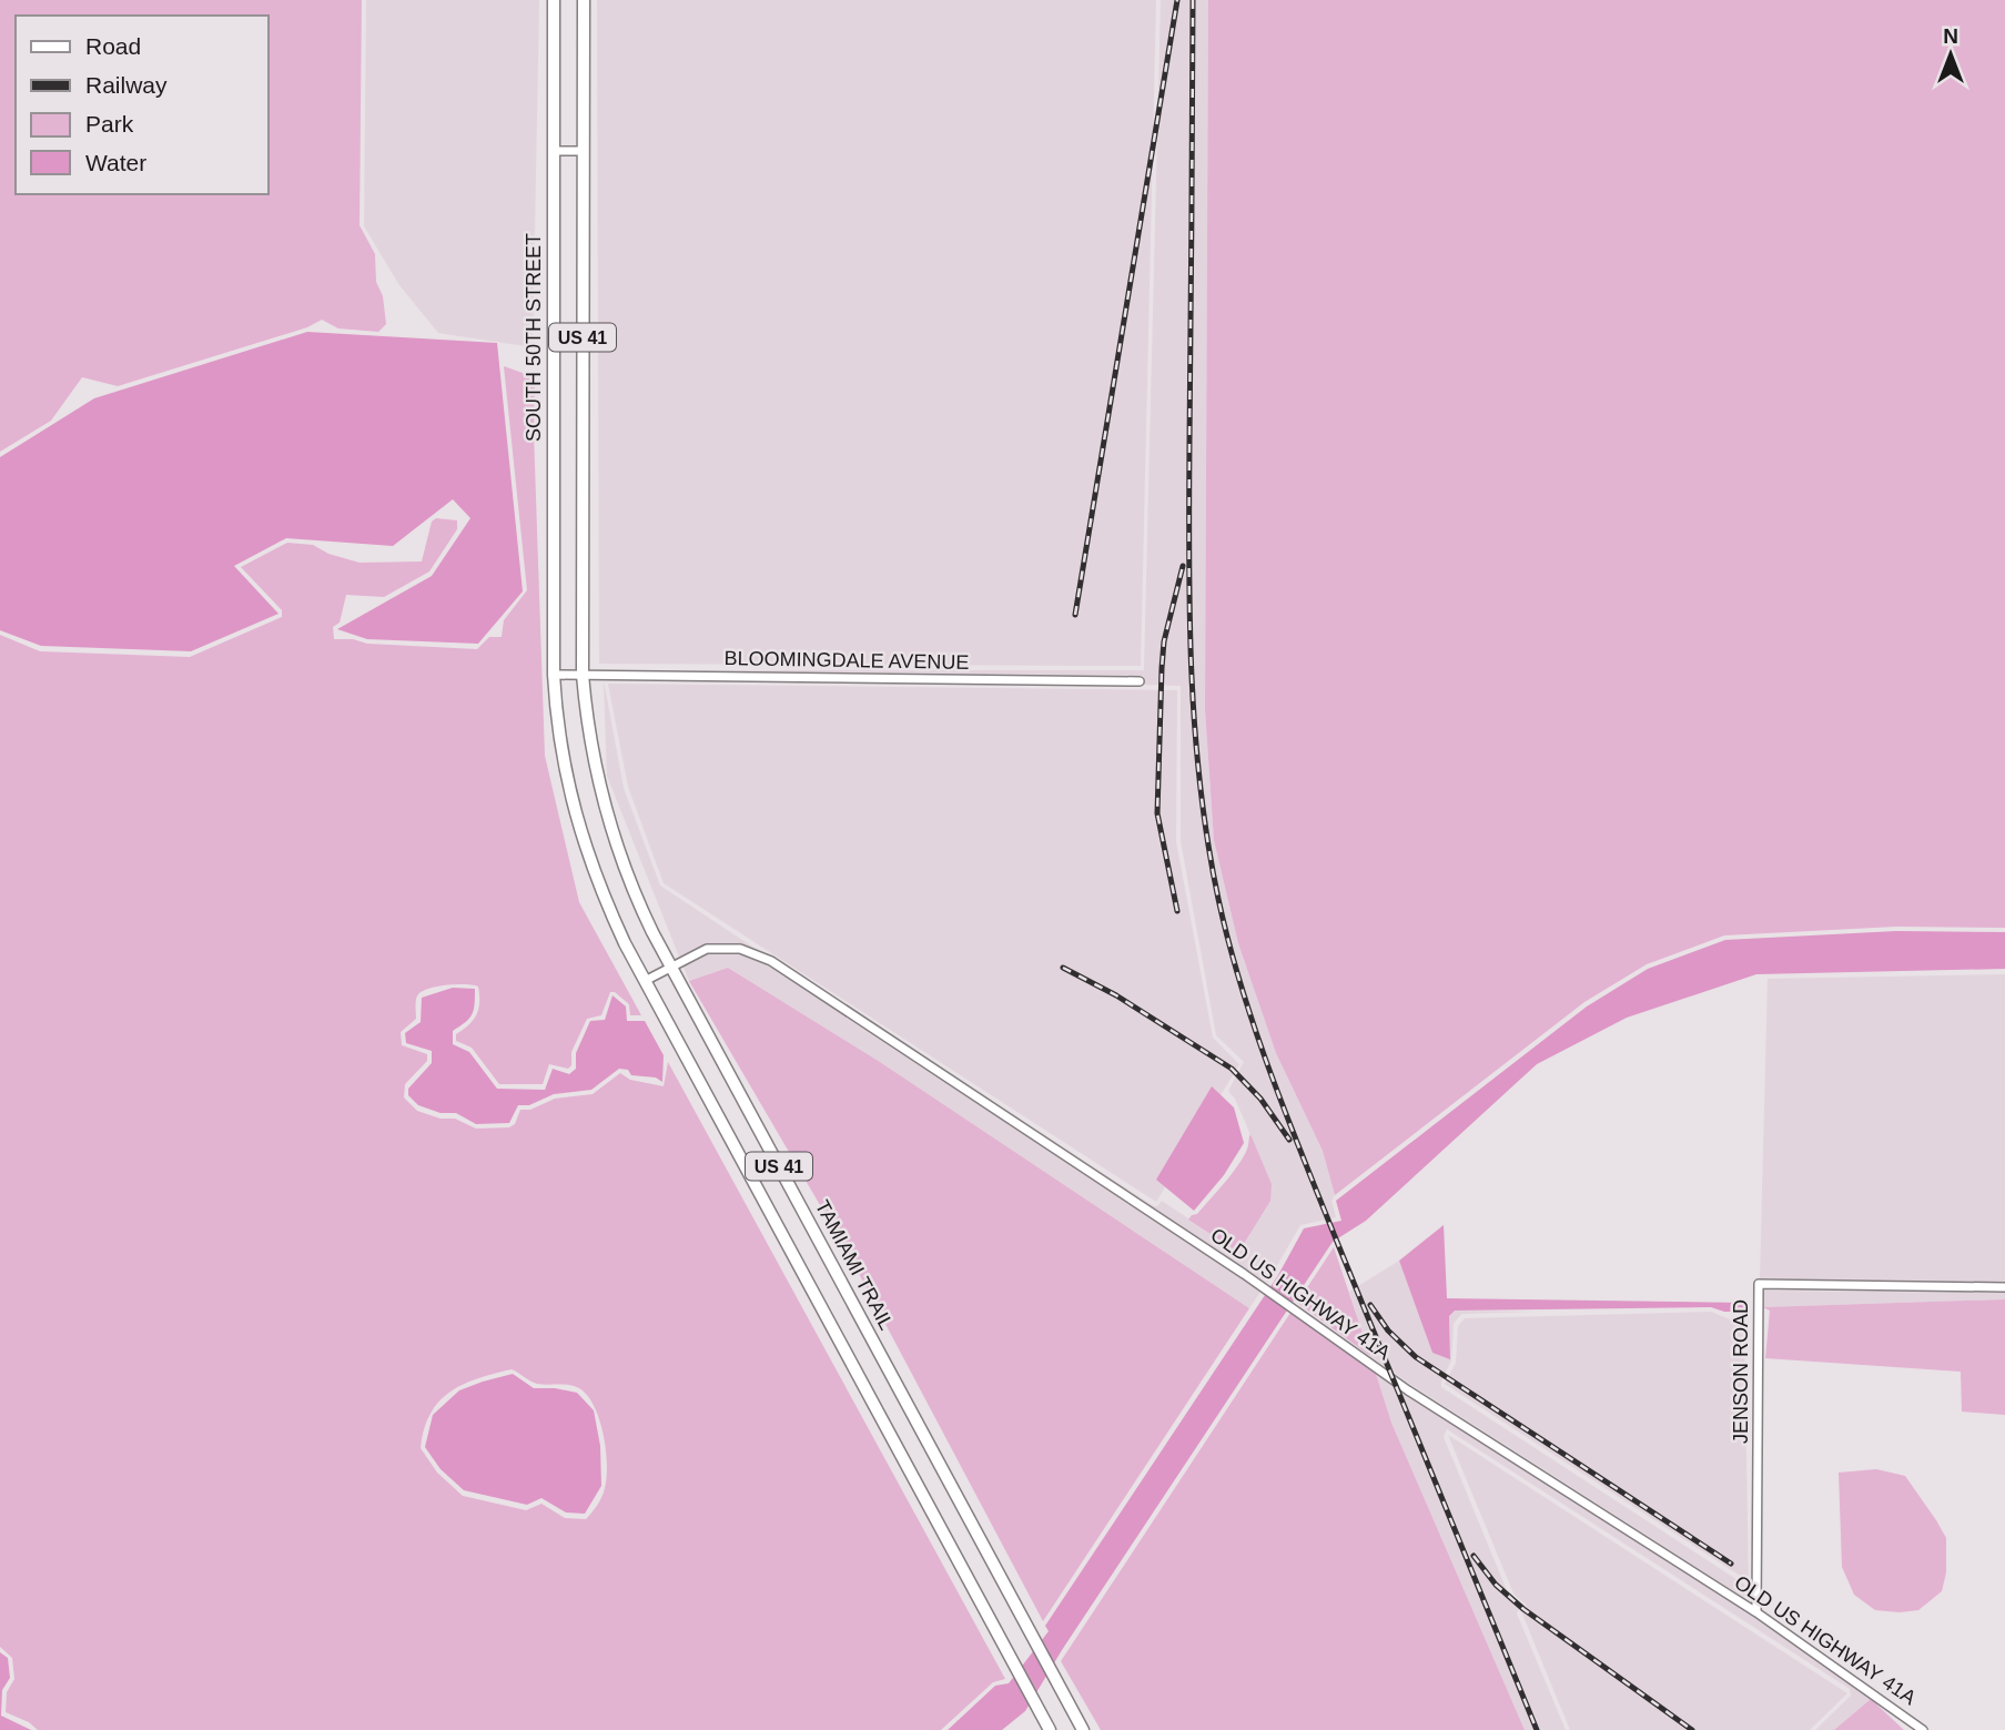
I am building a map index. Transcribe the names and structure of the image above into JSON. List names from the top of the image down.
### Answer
{
  "streets": {
    "main road": ["SOUTH 50TH STREET", "US 41", "TAMIAMI TRAIL"],
    "street": ["BLOOMINGDALE AVENUE", "OLD US HIGHWAY 41A", "JENSON ROAD"]
  },
  "crossings": [
    ["SOUTH 50TH STREET", "US 41"],
    ["SOUTH 50TH STREET", "BLOOMINGDALE AVENUE"],
    ["US 41", "BLOOMINGDALE AVENUE"],
    ["US 41", "TAMIAMI TRAIL"],
    ["US 41", "OLD US HIGHWAY 41A"],
    ["BLOOMINGDALE AVENUE", "TAMIAMI TRAIL"],
    ["TAMIAMI TRAIL", "OLD US HIGHWAY 41A"],
    ["OLD US HIGHWAY 41A", "JENSON ROAD"]
  ],
  "legend": [
    "Road",
    "Railway",
    "Park",
    "Water"
  ],
  "north": "top"
}
